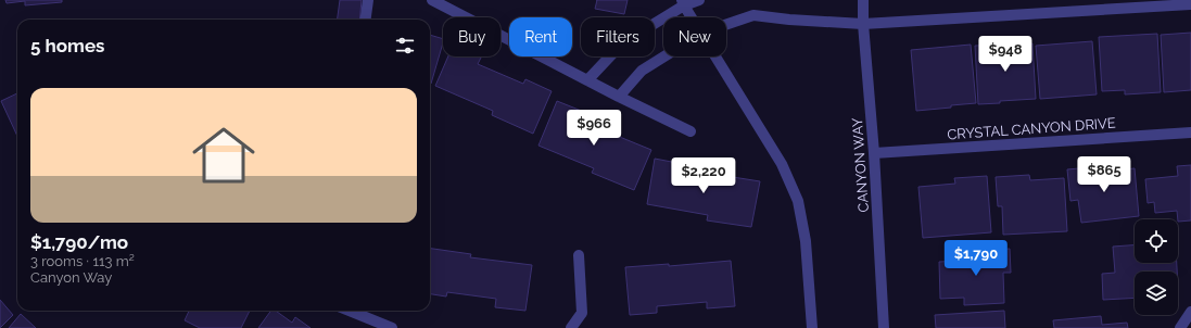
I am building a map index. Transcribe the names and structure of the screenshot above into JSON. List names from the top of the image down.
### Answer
{
  "streets": {
    "street": ["CRYSTAL CANYON DRIVE", "CANYON WAY"]
  },
  "crossings": [
    ["CRYSTAL CANYON DRIVE", "CANYON WAY"]
  ],
  "page": {
    "chip": [
      "Buy",
      "Rent",
      "Filters",
      "New"
    ],
    "heading": "5 homes",
    "price": [
      "$948",
      "$966",
      "$865",
      "$2,220",
      "$1,790"
    ],
    "list": [
      {
        "name": "$1,790/mo",
        "note": "3 rooms · 113 m² · Canyon Way"
      }
    ]
  }
}
